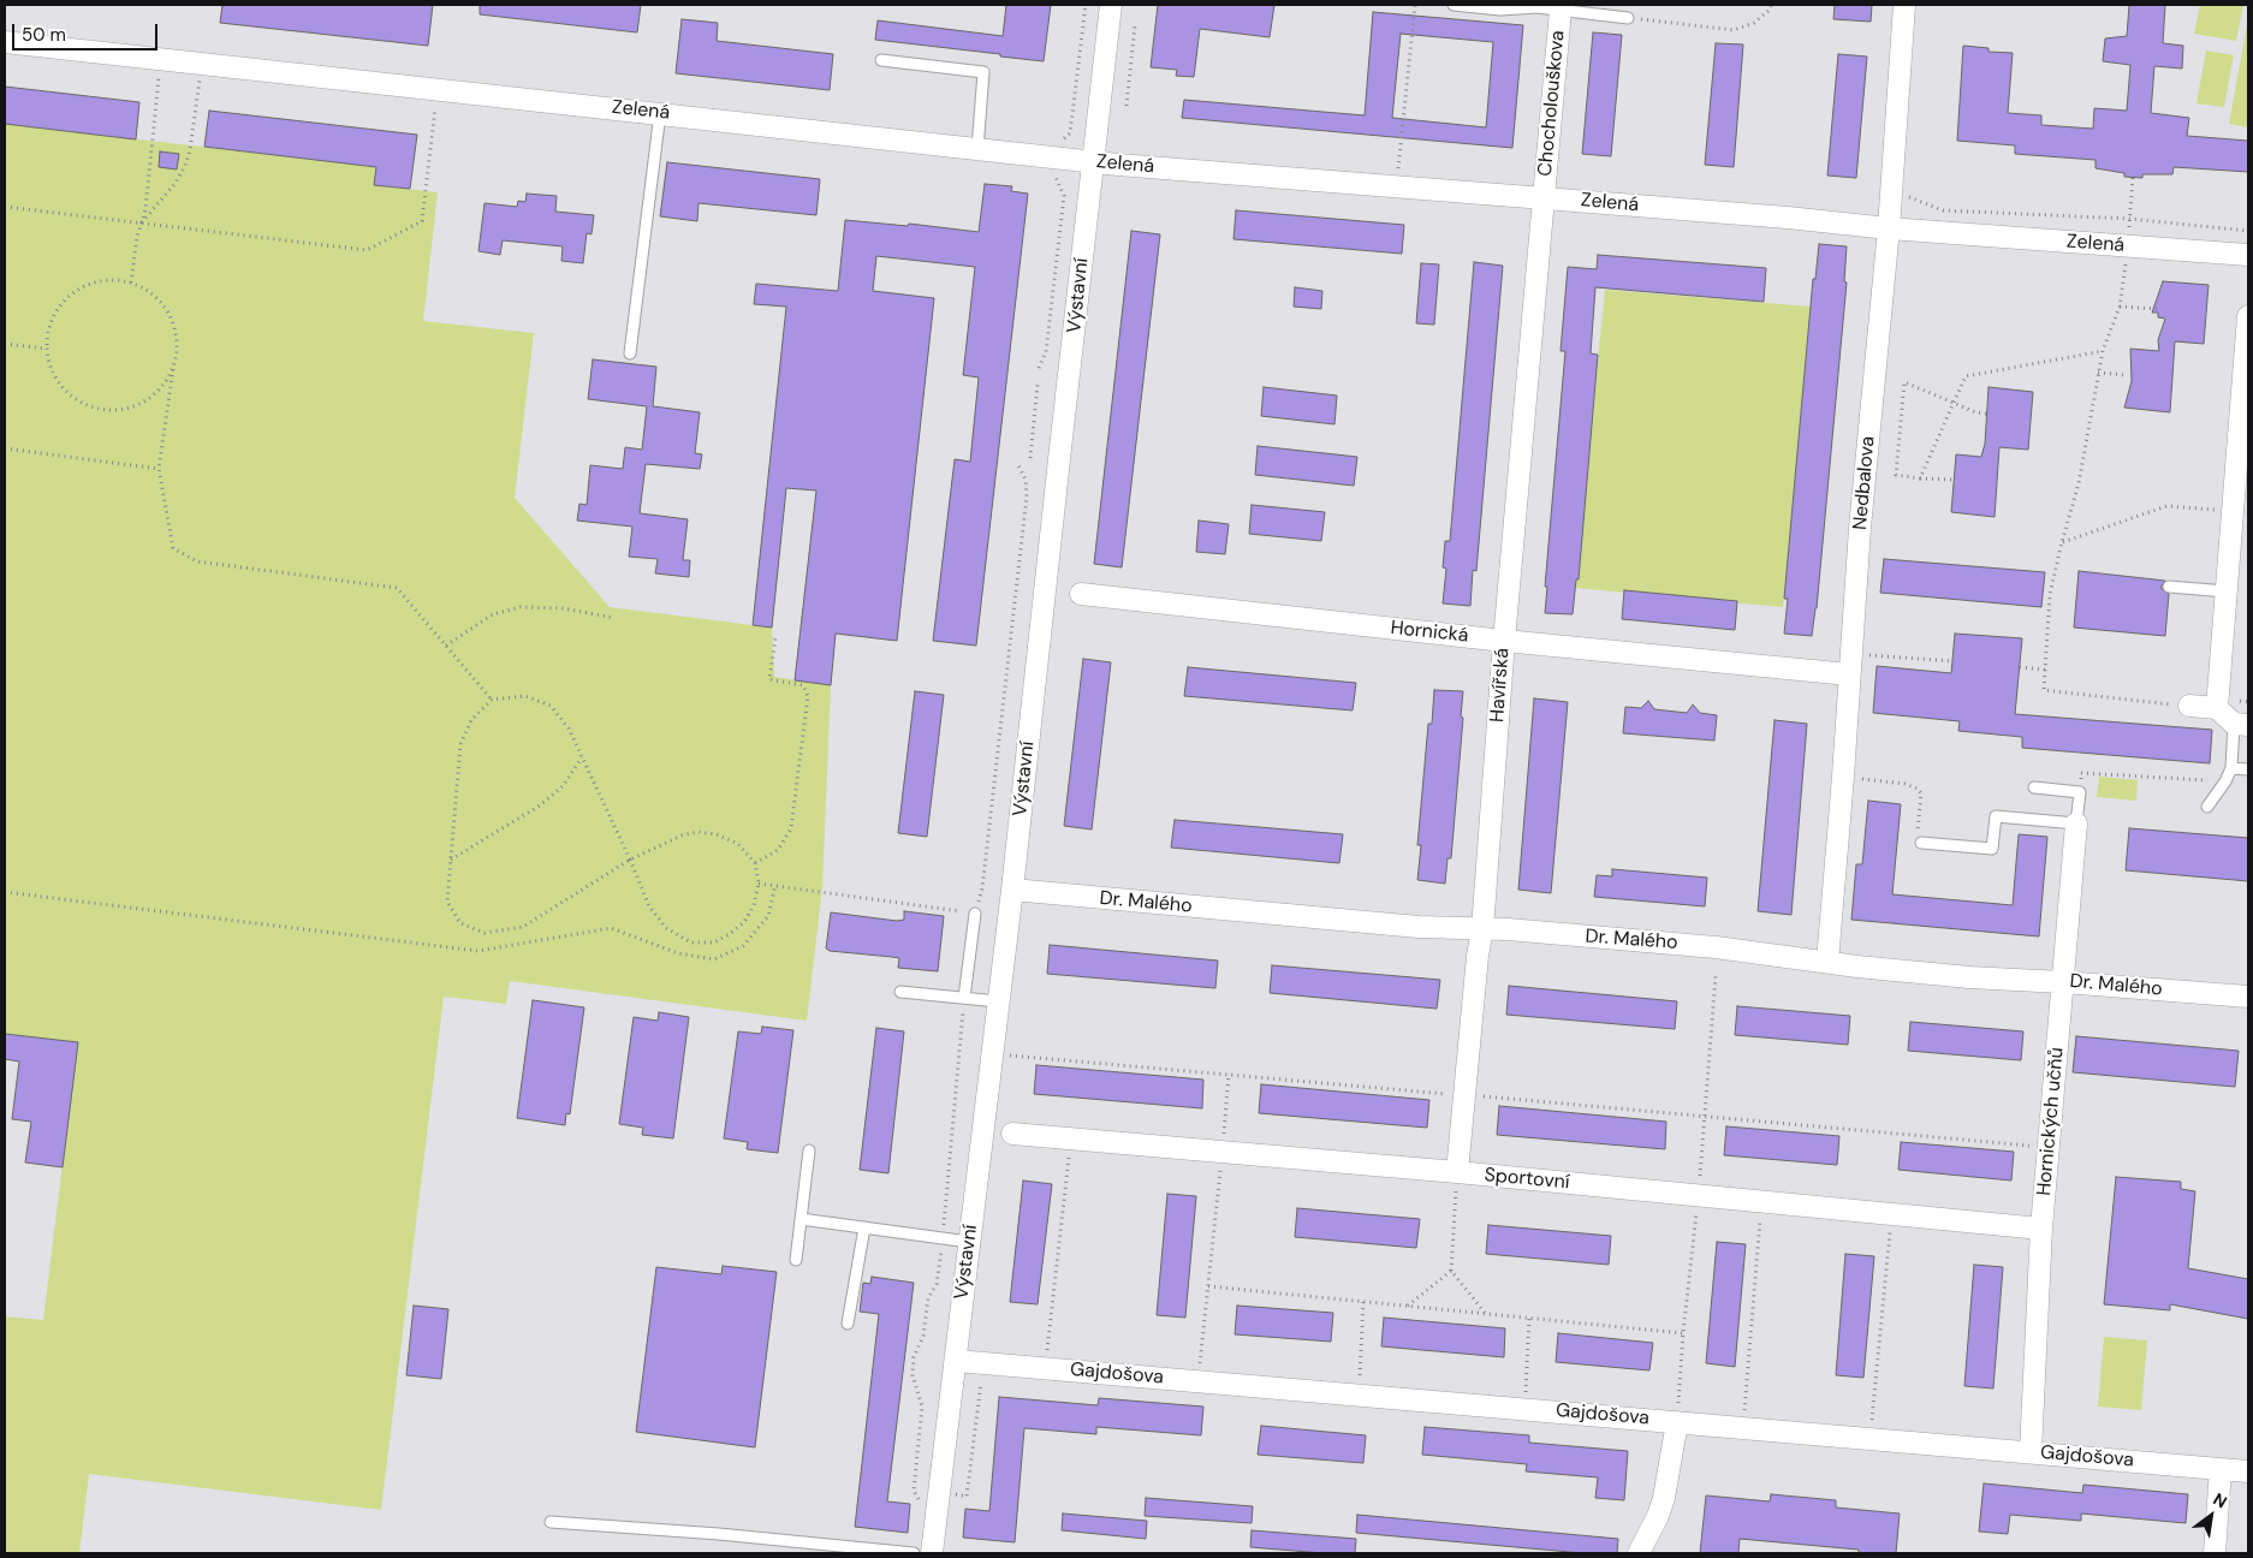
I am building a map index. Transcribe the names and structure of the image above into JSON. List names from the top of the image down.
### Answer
{
  "streets": {
    "street": [
      "Chocholouškova",
      "Zelená",
      "Výstavní",
      "Nedbalova",
      "Hornická",
      "Havířská",
      "Dr. Malého",
      "Hornických učňů",
      "Sportovní",
      "Gajdošova"
    ]
  },
  "crossings": [
    ["Chocholouškova", "Zelená"],
    ["Chocholouškova", "Havířská"],
    ["Zelená", "Výstavní"],
    ["Zelená", "Nedbalova"],
    ["Zelená", "Havířská"],
    ["Výstavní", "Dr. Malého"],
    ["Výstavní", "Gajdošova"],
    ["Nedbalova", "Hornická"],
    ["Nedbalova", "Dr. Malého"],
    ["Hornická", "Havířská"],
    ["Havířská", "Dr. Malého"],
    ["Havířská", "Sportovní"],
    ["Dr. Malého", "Hornických učňů"],
    ["Hornických učňů", "Sportovní"],
    ["Hornických učňů", "Gajdošova"]
  ],
  "scale_bar": "50 m",
  "north": "top right"
}
